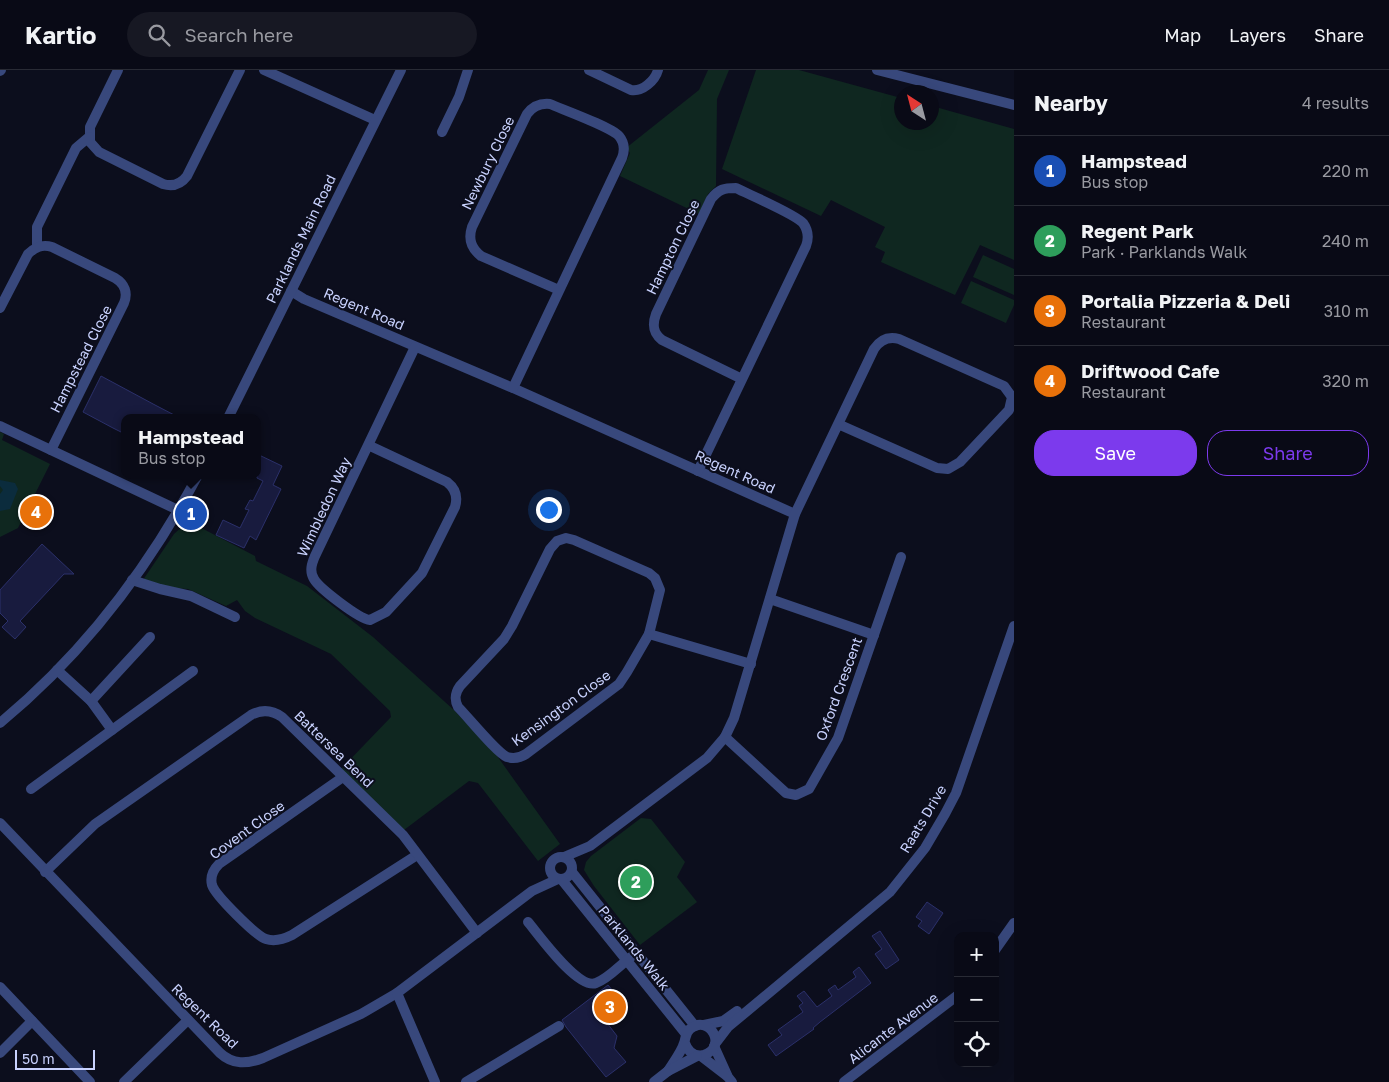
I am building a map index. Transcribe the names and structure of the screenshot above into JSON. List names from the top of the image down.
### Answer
{
  "streets": {
    "street": [
      "Newbury Close",
      "Parklands Main Road",
      "Hampton Close",
      "Regent Road",
      "Hampstead Close",
      "Wimbledon Way",
      "Oxford Crescent",
      "Kensington Close",
      "Battersea Bend",
      "Raats Drive",
      "Covent Close",
      "Parklands Walk",
      "Alicante Avenue"
    ]
  },
  "crossings": [
    ["Newbury Close", "Regent Road"],
    ["Parklands Main Road", "Regent Road"],
    ["Hampton Close", "Regent Road"],
    ["Regent Road", "Wimbledon Way"],
    ["Regent Road", "Battersea Bend"],
    ["Regent Road", "Parklands Walk"],
    ["Battersea Bend", "Covent Close"],
    ["Raats Drive", "Parklands Walk"]
  ],
  "scale_bar": "50 m",
  "north": "top left",
  "page": {
    "header": "Kartio",
    "search": "Search here",
    "nav": ["Map", "Layers", "Share"],
    "heading": ["Nearby", "4 results"],
    "list": [
      {
        "mark": "1",
        "name": "Hampstead",
        "note": "Bus stop",
        "value": "220 m"
      },
      {
        "mark": "2",
        "name": "Regent Park",
        "note": "Park · Parklands Walk",
        "value": "240 m"
      },
      {
        "mark": "3",
        "name": "Portalia Pizzeria & Deli",
        "note": "Restaurant",
        "value": "310 m"
      },
      {
        "mark": "4",
        "name": "Driftwood Cafe",
        "note": "Restaurant",
        "value": "320 m"
      }
    ],
    "popup": ["Hampstead", "Bus stop"],
    "buttons": ["Save", "Share"],
    "pins": [
      "4",
      "1",
      "2",
      "3"
    ],
    "map_buttons": ["+", "−"],
    "scale": "50 m"
  }
}
